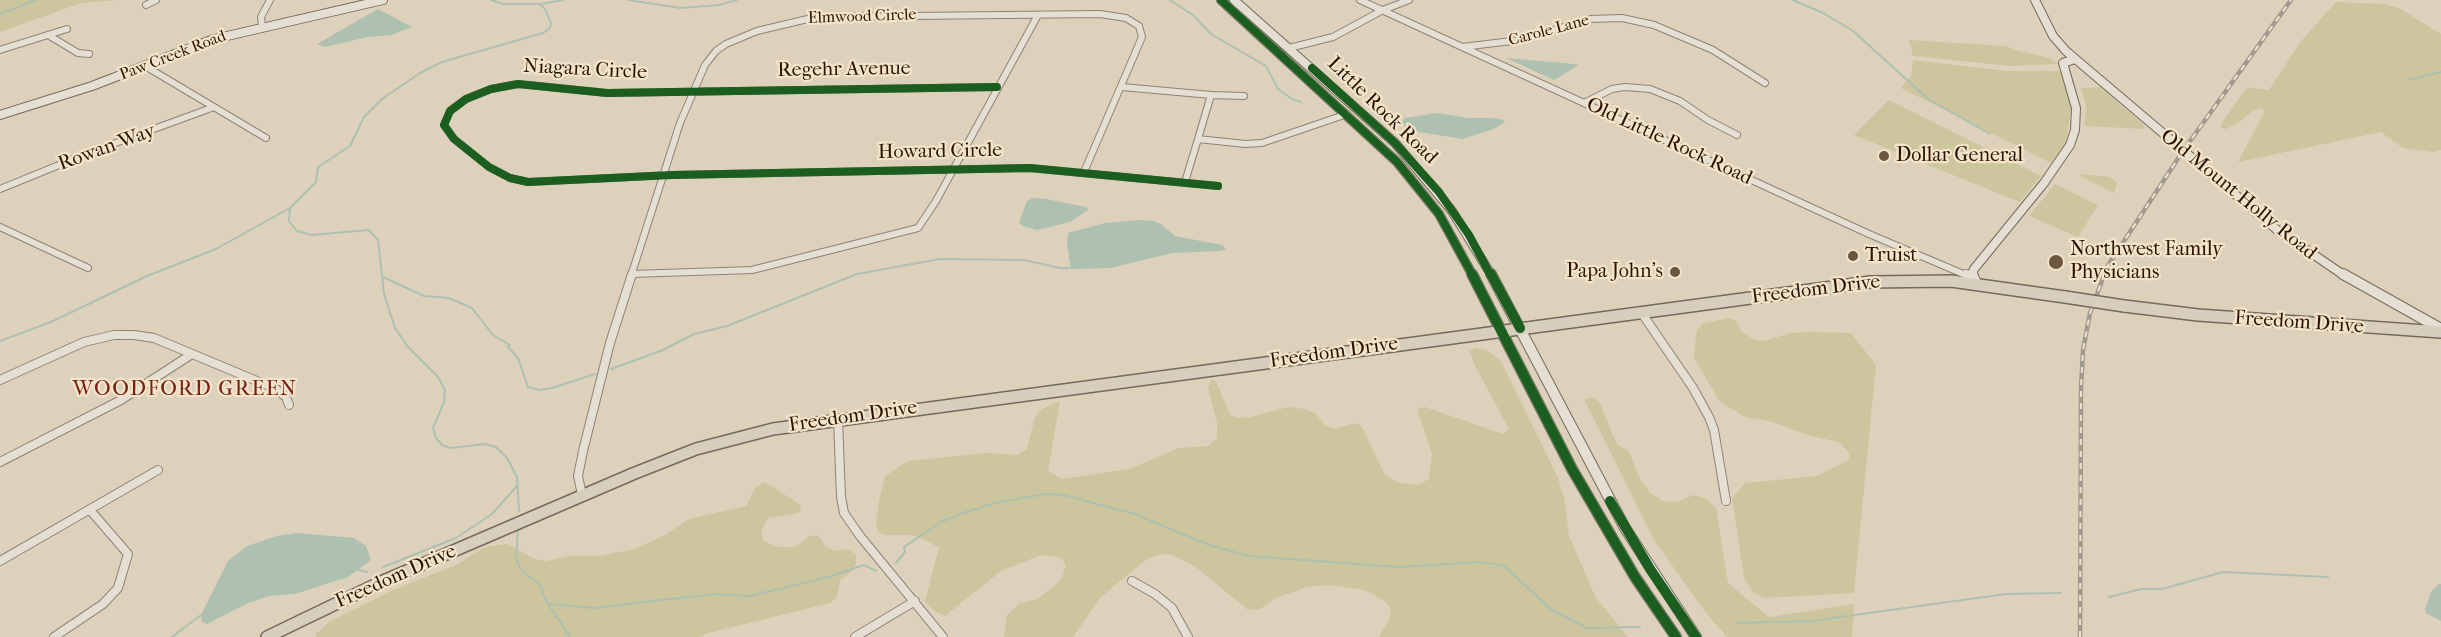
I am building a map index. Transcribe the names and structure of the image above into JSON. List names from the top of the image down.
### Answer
{
  "streets": {
    "main road": [
      "Paw Creek Road",
      "Little Rock Road",
      "Old Mount Holly Road",
      "Freedom Drive"
    ],
    "street": [
      "Elmwood Circle",
      "Carole Lane",
      "Niagara Circle",
      "Regehr Avenue",
      "Old Little Rock Road",
      "Rowan Way",
      "Howard Circle"
    ]
  },
  "crossings": [
    ["Elmwood Circle", "Niagara Circle"],
    ["Elmwood Circle", "Regehr Avenue"],
    ["Elmwood Circle", "Howard Circle"],
    ["Elmwood Circle", "Freedom Drive"],
    ["Carole Lane", "Old Little Rock Road"],
    ["Niagara Circle", "Regehr Avenue"],
    ["Niagara Circle", "Howard Circle"],
    ["Little Rock Road", "Freedom Drive"],
    ["Old Little Rock Road", "Freedom Drive"],
    ["Old Mount Holly Road", "Freedom Drive"]
  ],
  "districts": ["WOODFORD GREEN"],
  "places": [
    "Dollar General",
    "Truist",
    "Northwest Family Physicians",
    "Papa John's"
  ]
}
